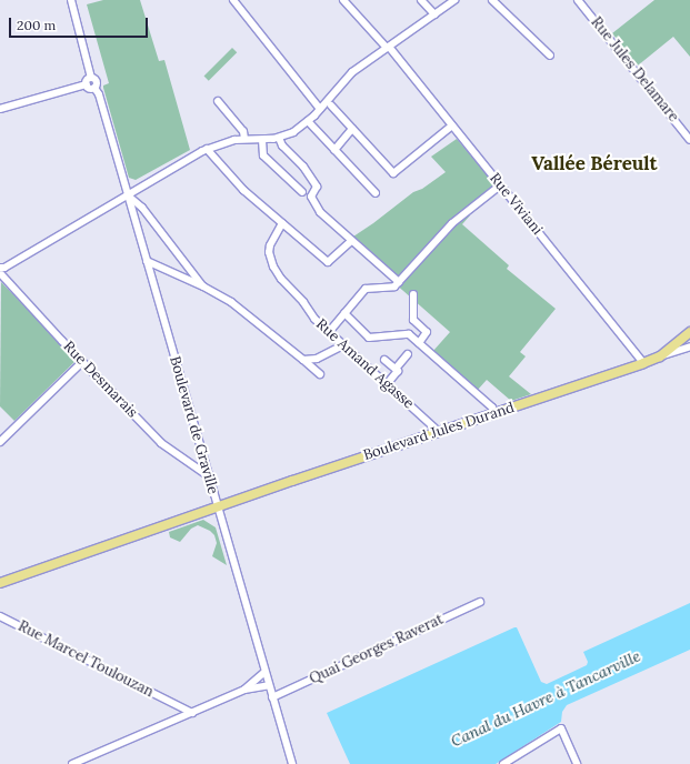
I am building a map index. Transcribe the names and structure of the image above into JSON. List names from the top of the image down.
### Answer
{
  "streets": {
    "main road": ["Boulevard Jules Durand"],
    "street": [
      "Rue Jules Delamare",
      "Rue Viviani",
      "Rue Amand Agasse",
      "Rue Desmarais",
      "Boulevard de Graville",
      "Quai Georges Raverat",
      "Rue Marcel Toulouzan"
    ]
  },
  "crossings": [
    ["Rue Viviani", "Boulevard Jules Durand"],
    ["Rue Amand Agasse", "Boulevard Jules Durand"],
    ["Rue Desmarais", "Boulevard de Graville"],
    ["Boulevard de Graville", "Boulevard Jules Durand"],
    ["Boulevard de Graville", "Quai Georges Raverat"]
  ],
  "districts": ["Vallée Béreult"],
  "water": ["Canal du Havre à Tancarville"],
  "scale_bar": "200 m"
}
